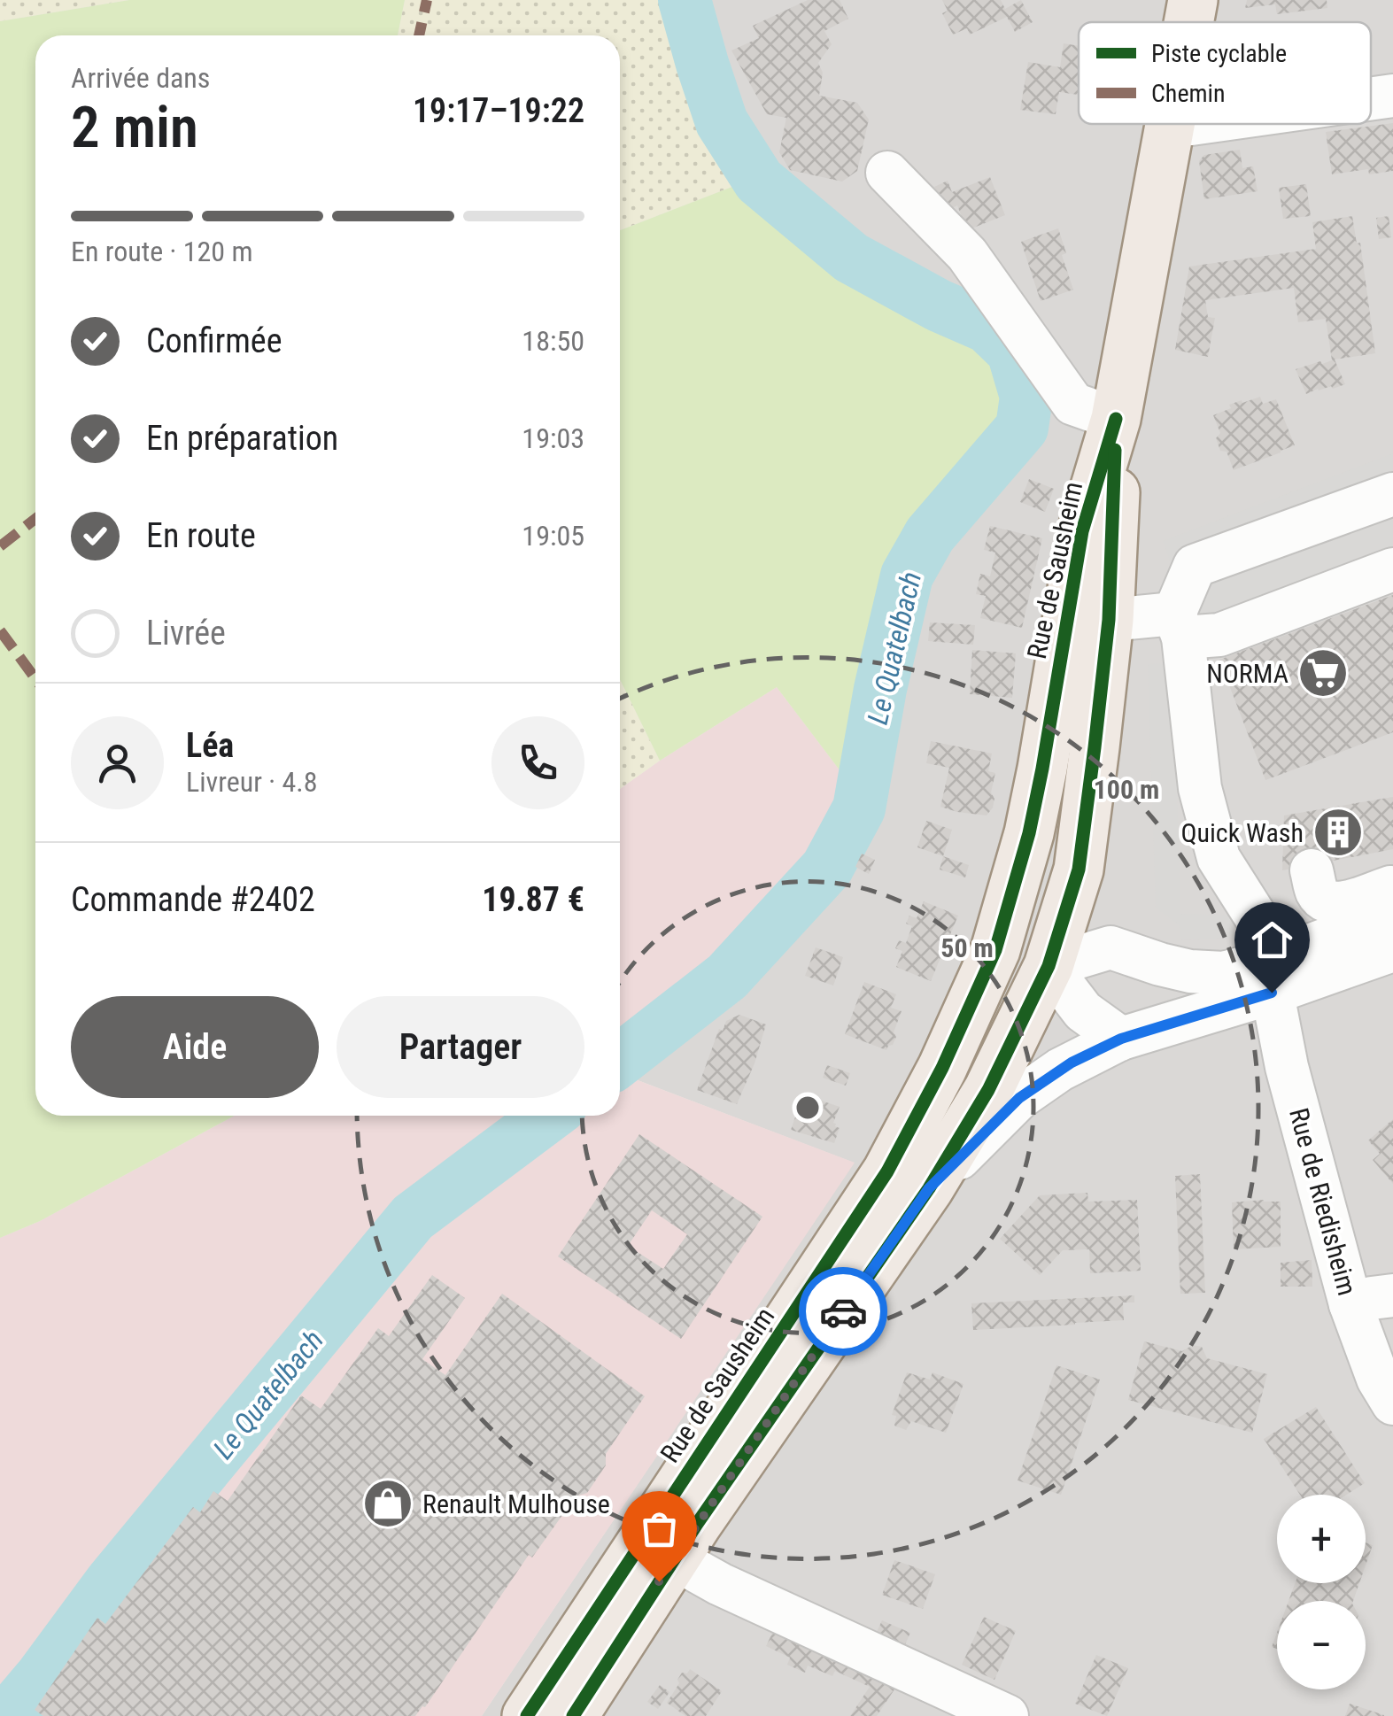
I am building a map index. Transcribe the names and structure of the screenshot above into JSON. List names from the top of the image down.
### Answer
{
  "streets": {
    "main road": ["Rue de Sausheim"],
    "street": ["Rue de Riedisheim"]
  },
  "water": ["Le Quatelbach"],
  "places": {
    "supermarket": ["NORMA"],
    "building": ["Quick Wash"],
    "shop": ["Renault Mulhouse"]
  },
  "legend": ["Piste cyclable", "Chemin"],
  "page": {
    "heading": ["2 min", "Arrivée dans", "19:17–19:22"],
    "panel": [
      "Léa",
      "Livreur · 4.8",
      "Commande #2402",
      "19.87 €"
    ],
    "bar": "En route · 120 m",
    "list": [
      ["Confirmée", "18:50"],
      ["En préparation", "19:03"],
      ["En route", "19:05"],
      "Livrée"
    ],
    "buttons": ["Aide", "Partager"],
    "map_buttons": ["+", "−"]
  },
  "rings": ["100 m", "50 m"]
}
